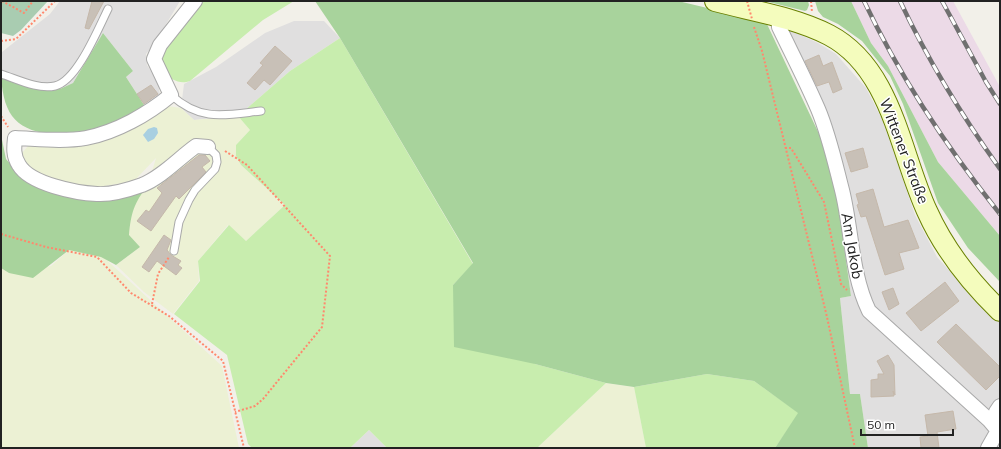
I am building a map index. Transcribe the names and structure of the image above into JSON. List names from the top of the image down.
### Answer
{
  "streets": {
    "main road": ["Wittener Straße"],
    "street": ["Am Jakob"]
  },
  "crossings": [
    ["Wittener Straße", "Am Jakob"]
  ],
  "scale_bar": "50 m"
}
